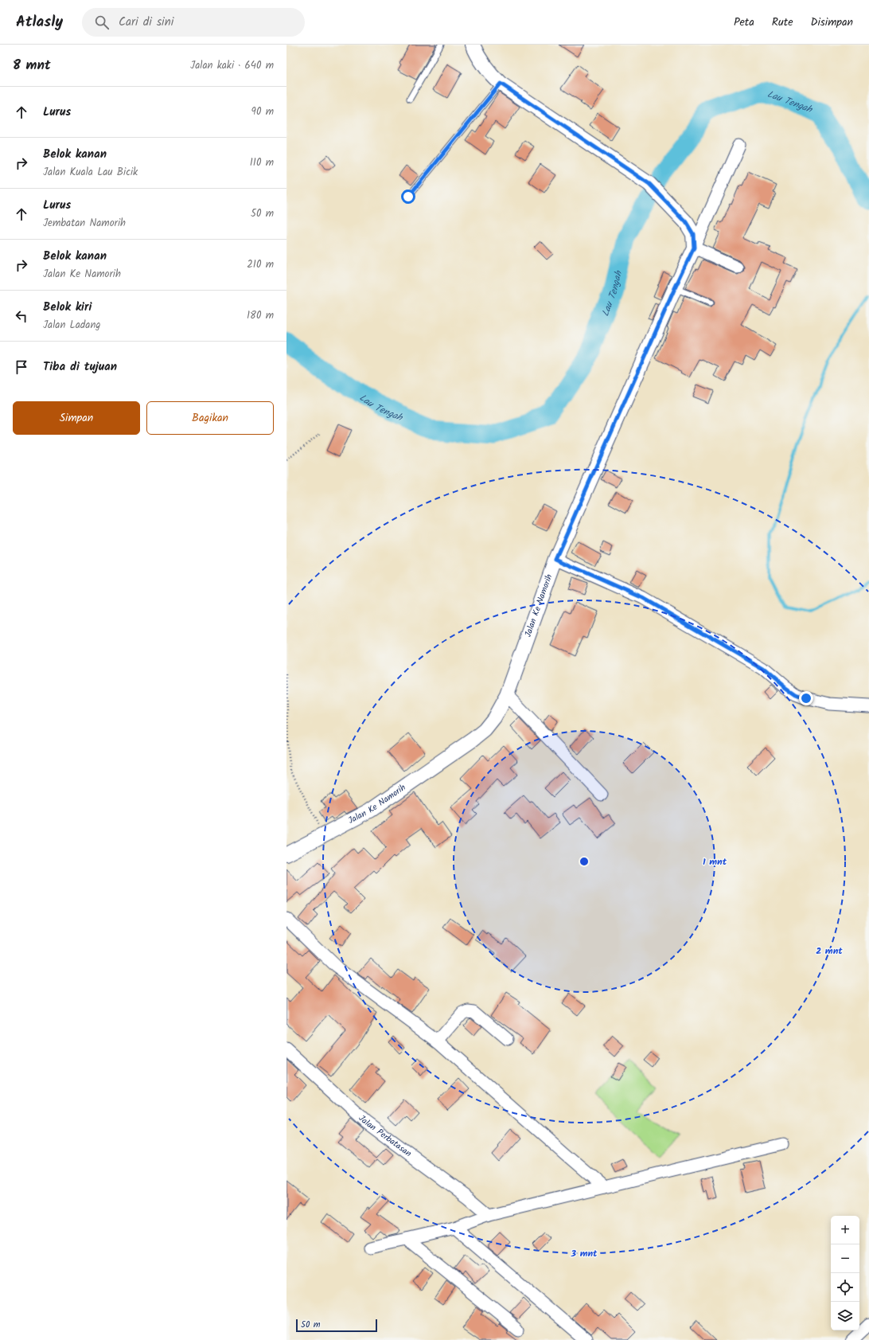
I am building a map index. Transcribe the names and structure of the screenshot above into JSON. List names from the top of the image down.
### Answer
{
  "streets": {
    "street": ["Jalan Ke Namorih", "Jalan Perbatasan"]
  },
  "water": ["Lau Tengah"],
  "scale_bar": "50 m",
  "page": {
    "header": "Atlasly",
    "search": "Cari di sini",
    "nav": ["Peta", "Rute", "Disimpan"],
    "heading": ["8 mnt", "Jalan kaki · 640 m"],
    "list": [
      ["Lurus", "90 m"],
      ["Belok kanan", "Jalan Kuala Lau Bicik", "110 m"],
      ["Lurus", "Jembatan Namorih", "50 m"],
      ["Belok kanan", "Jalan Ke Namorih", "210 m"],
      ["Belok kiri", "Jalan Ladang", "180 m"],
      "Tiba di tujuan"
    ],
    "buttons": ["Simpan", "Bagikan"],
    "map_buttons": ["+", "−"],
    "scale": "50 m"
  },
  "rings": ["1 mnt", "2 mnt", "3 mnt"]
}
